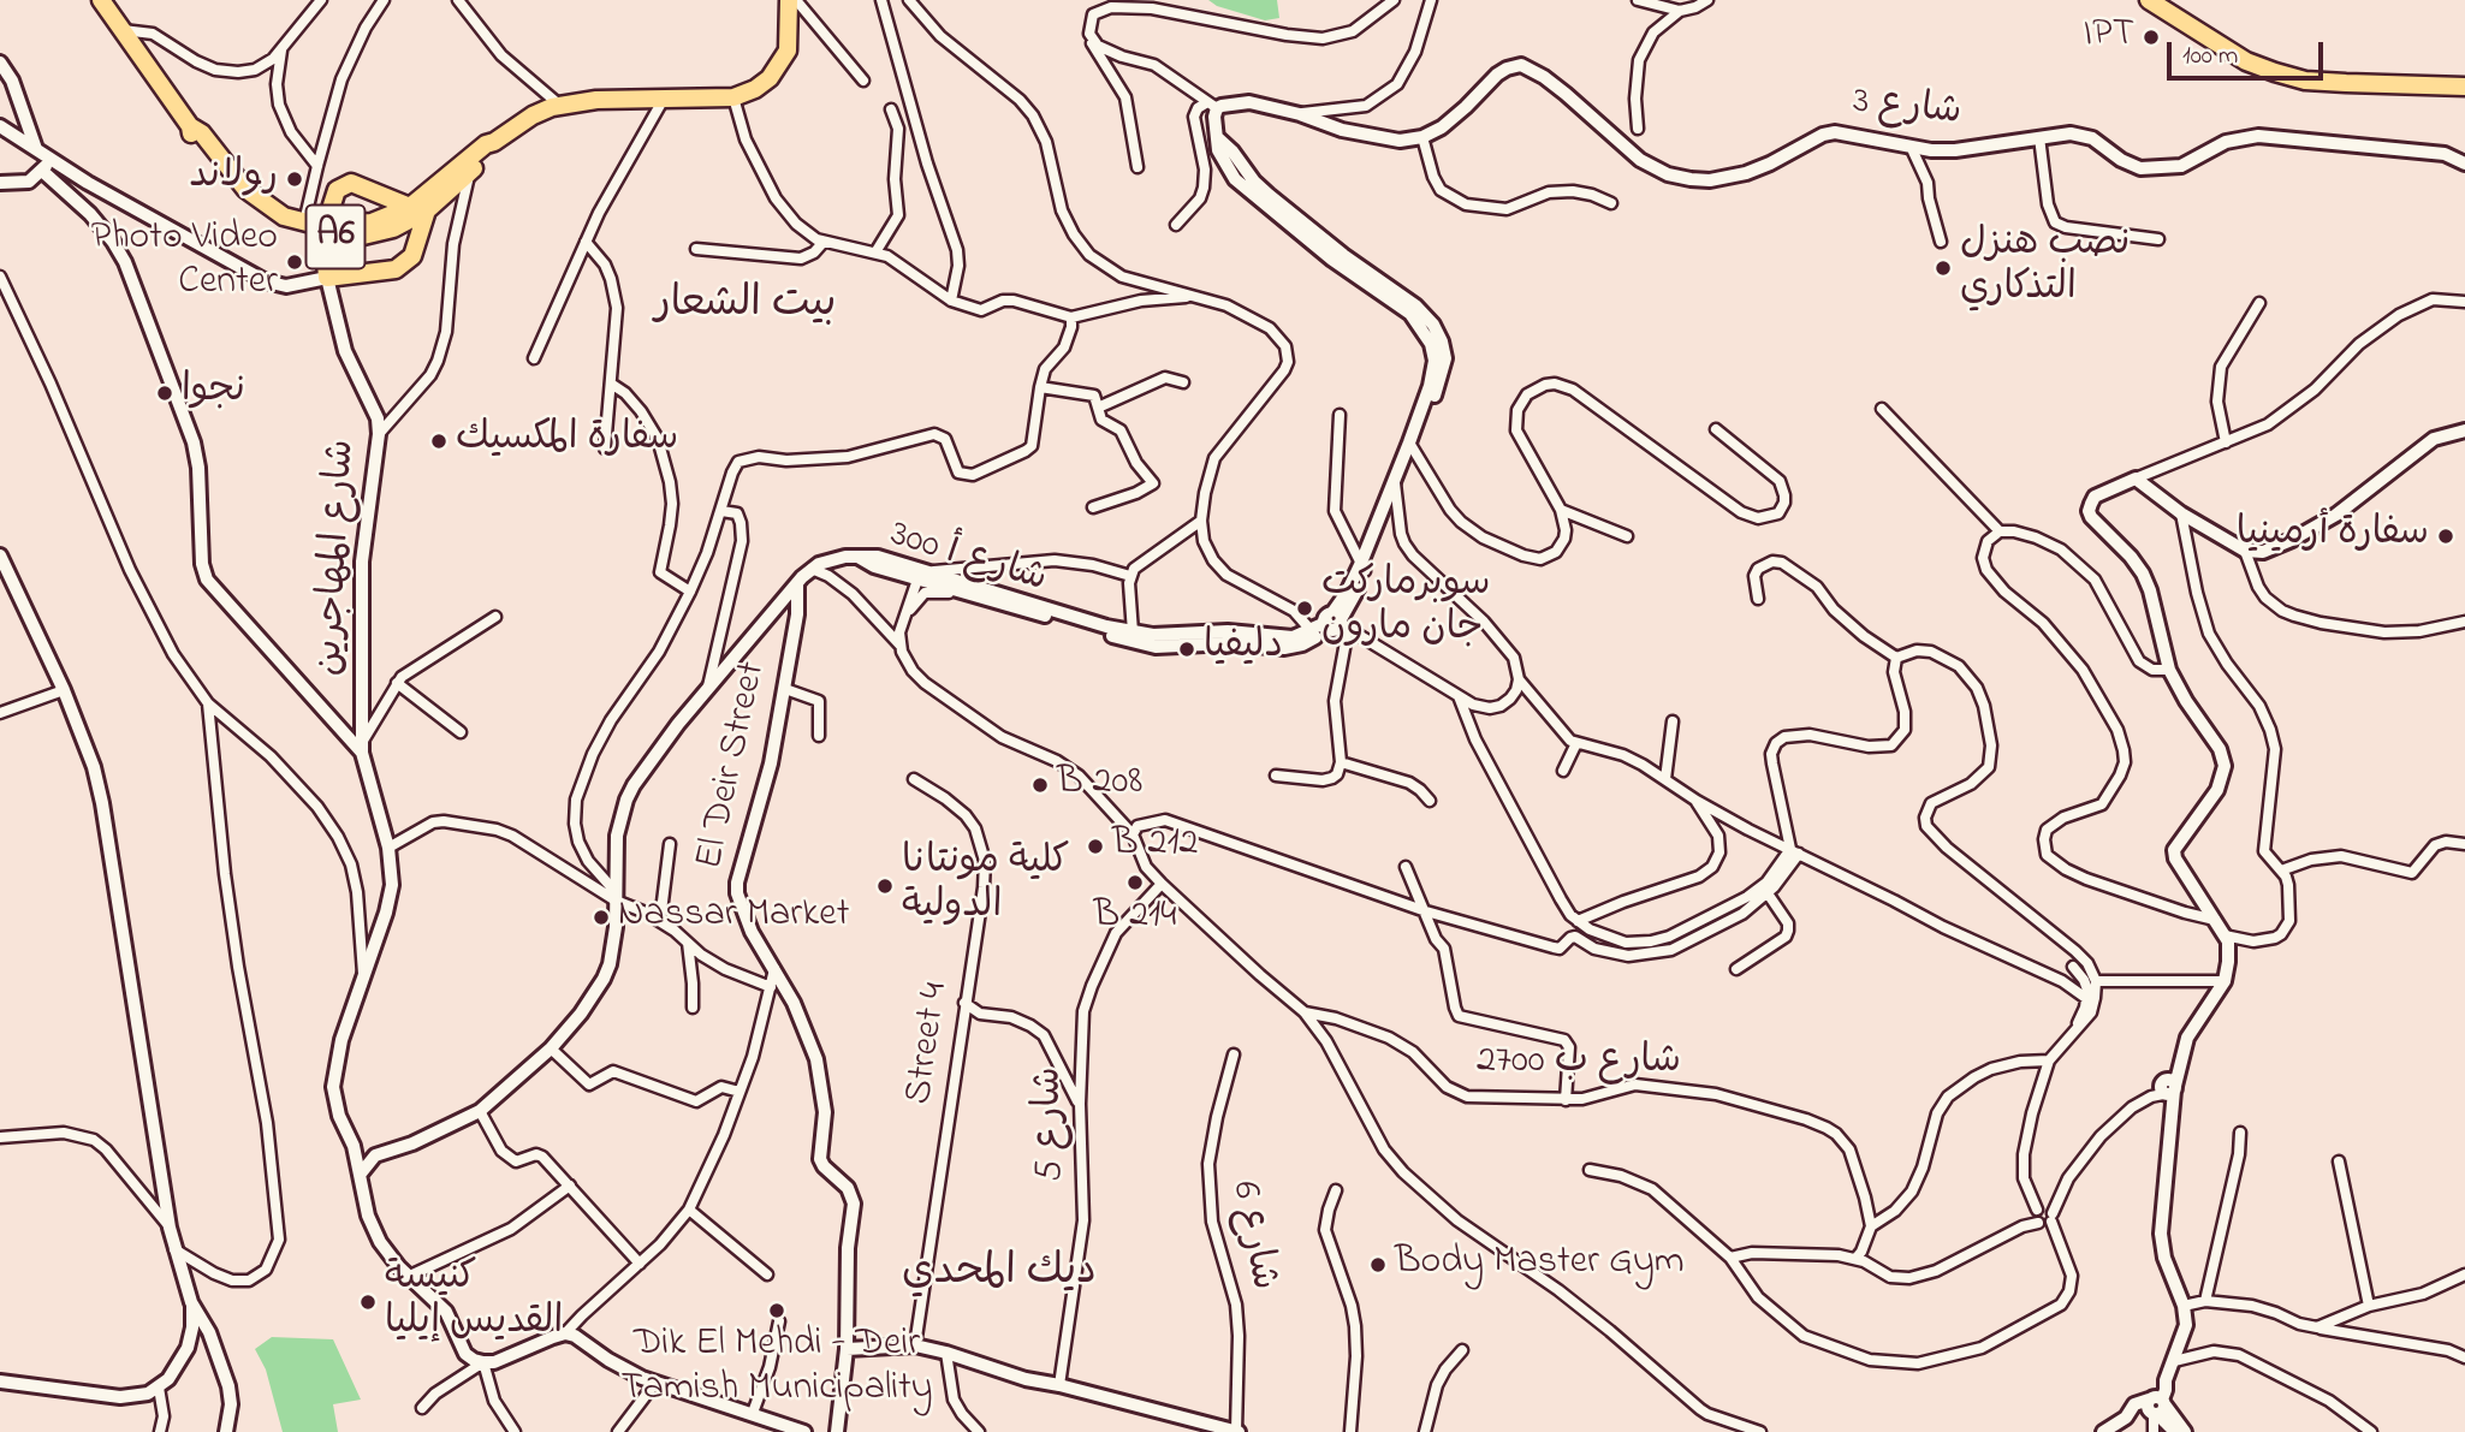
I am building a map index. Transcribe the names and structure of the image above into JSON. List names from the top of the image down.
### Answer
{
  "streets": {
    "highway": ["A6"],
    "street": [
      "شارع 3",
      "شارع المهاجرين",
      "شارع أ 300",
      "El Deir Street",
      "Street 4",
      "شارع ب 2700",
      "شارع 5",
      "شارع 6"
    ]
  },
  "districts": ["بيت الشعار", "ديك المحدي"],
  "places": [
    "IPT",
    "رولاند",
    "Photo Video Center",
    "نصب هنزل التذكاري",
    "نجوا",
    "سفارة المكسيك",
    "سفارة أرمينيا",
    "سوبرماركت جان مارون",
    "دليفيا",
    "B 208",
    "B 212",
    "B 214",
    "كلية مونتانا الدولية",
    "Nassar Market",
    "Body Master Gym",
    "كنيسة القديس إيليا",
    "Dik El Mehdi - Deir Tamish Municipality"
  ],
  "scale_bar": "100 m"
}
